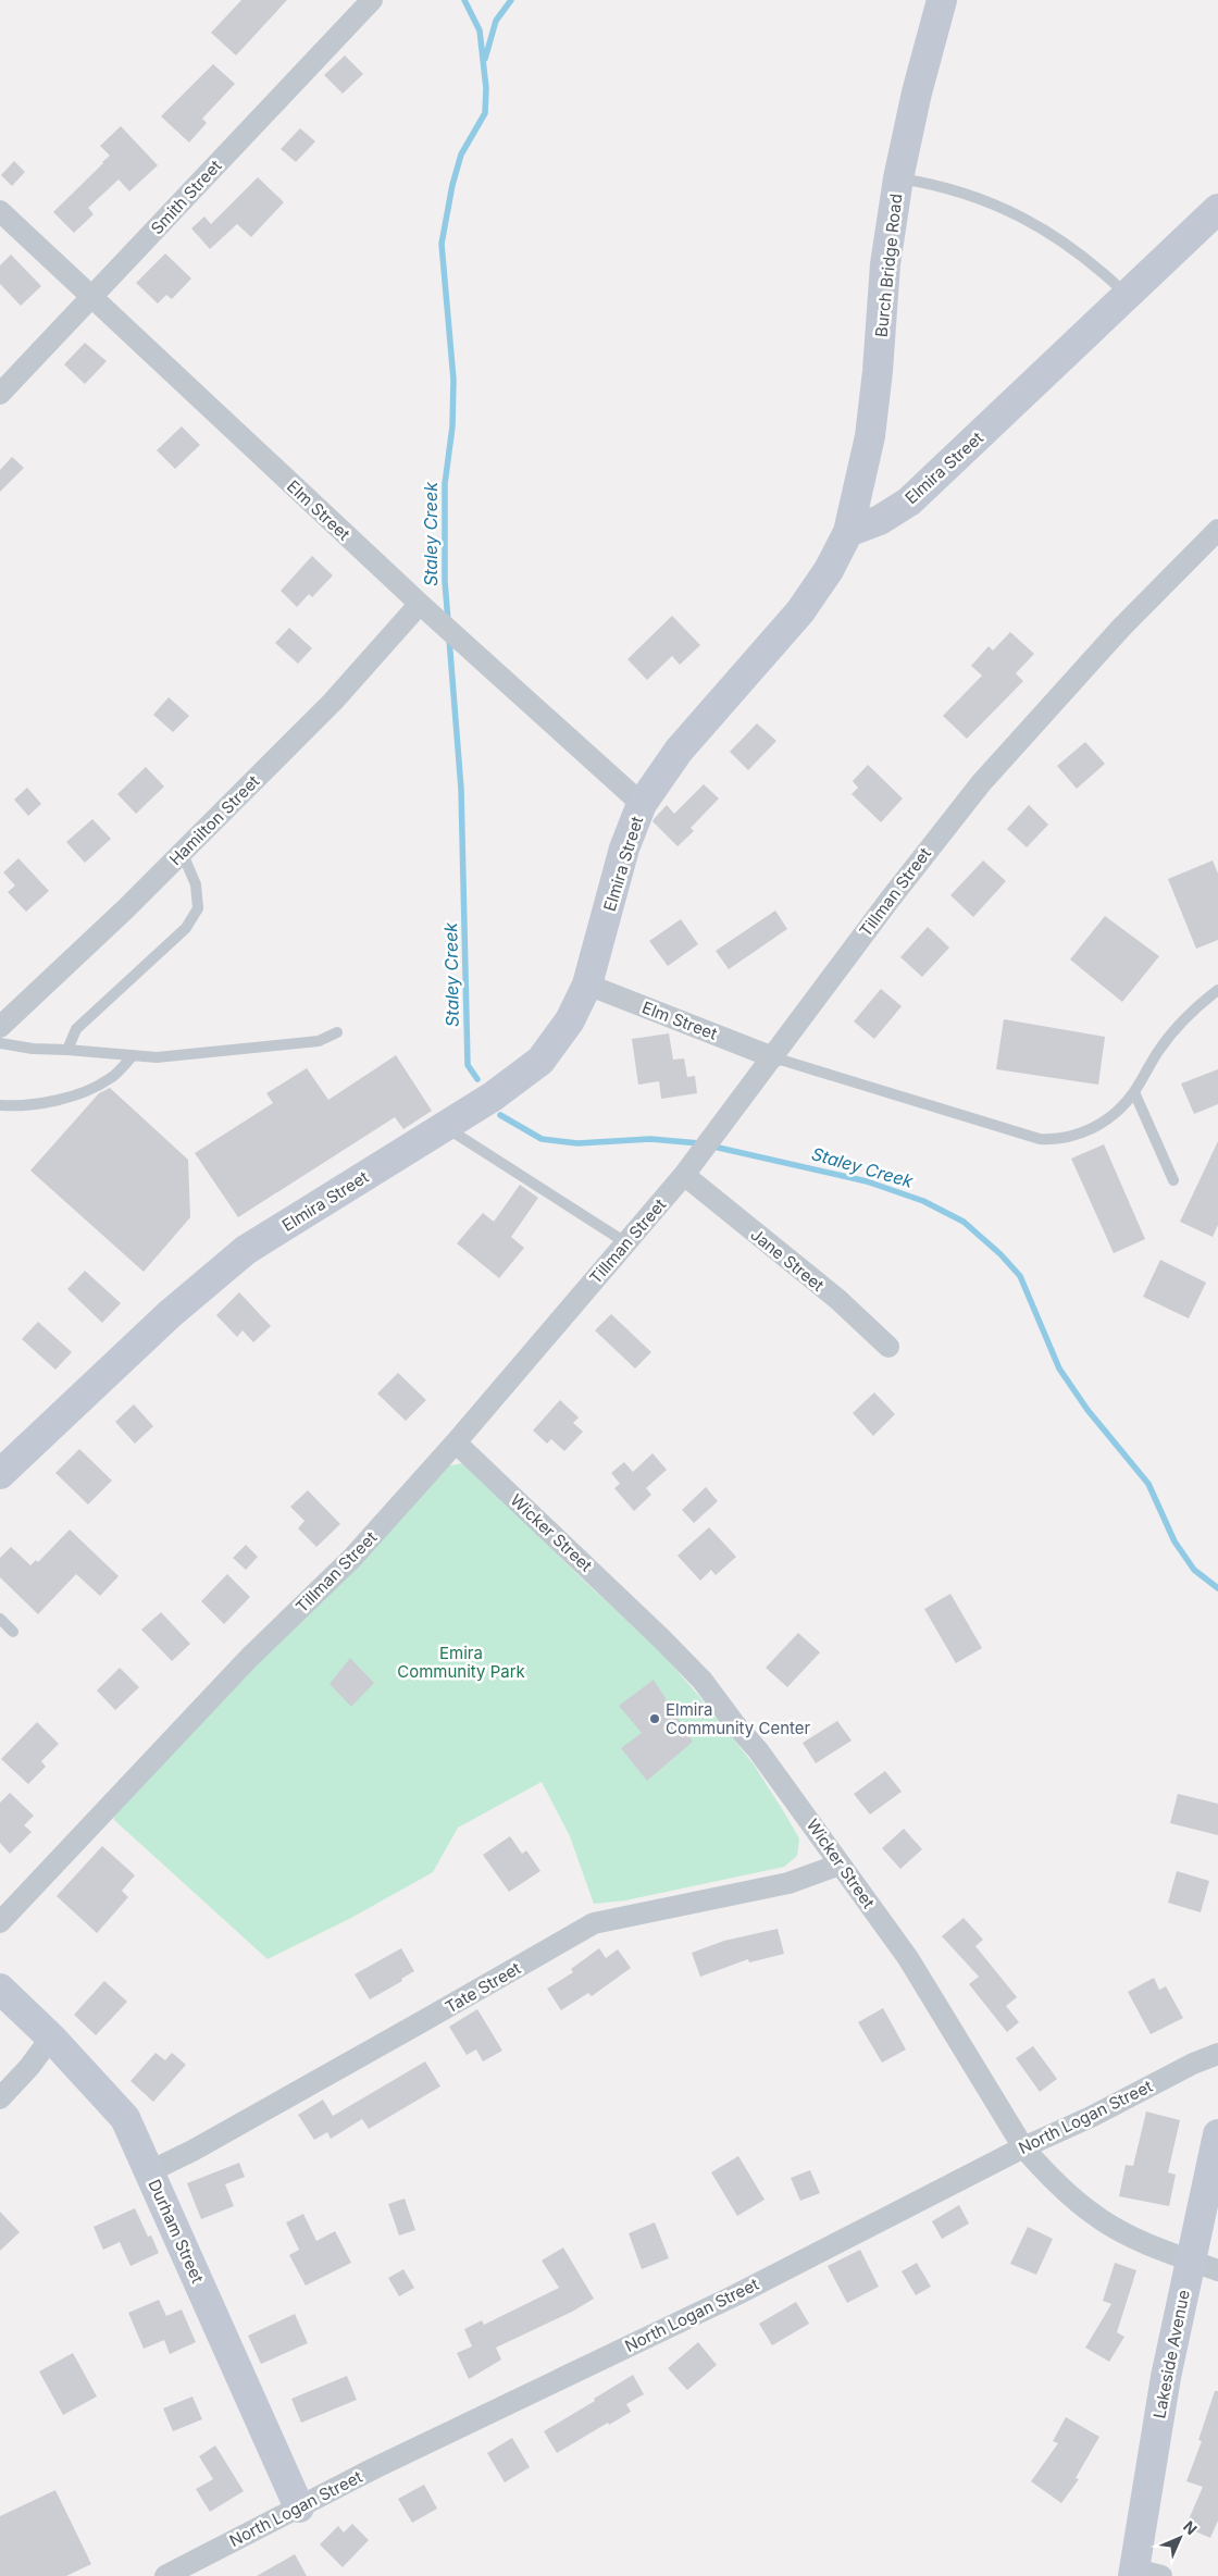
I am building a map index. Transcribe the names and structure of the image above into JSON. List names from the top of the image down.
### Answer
{
  "streets": {
    "street": [
      "Smith Street",
      "Burch Bridge Road",
      "Elmira Street",
      "Elm Street",
      "Hamilton Street",
      "Tillman Street",
      "Jane Street",
      "Wicker Street",
      "Tate Street",
      "North Logan Street",
      "Durham Street",
      "Lakeside Avenue"
    ]
  },
  "crossings": [
    ["Smith Street", "Elm Street"],
    ["Burch Bridge Road", "Elmira Street"],
    ["Elmira Street", "Elm Street"],
    ["Elm Street", "Hamilton Street"],
    ["Elm Street", "Tillman Street"],
    ["Tillman Street", "Jane Street"],
    ["Tillman Street", "Wicker Street"],
    ["Wicker Street", "Tate Street"],
    ["Wicker Street", "North Logan Street"],
    ["Wicker Street", "Lakeside Avenue"],
    ["Tate Street", "Durham Street"],
    ["North Logan Street", "Durham Street"]
  ],
  "water": ["Staley Creek"],
  "parks": ["Emira Community Park"],
  "places": ["Elmira Community Center"],
  "north": "top right"
}
